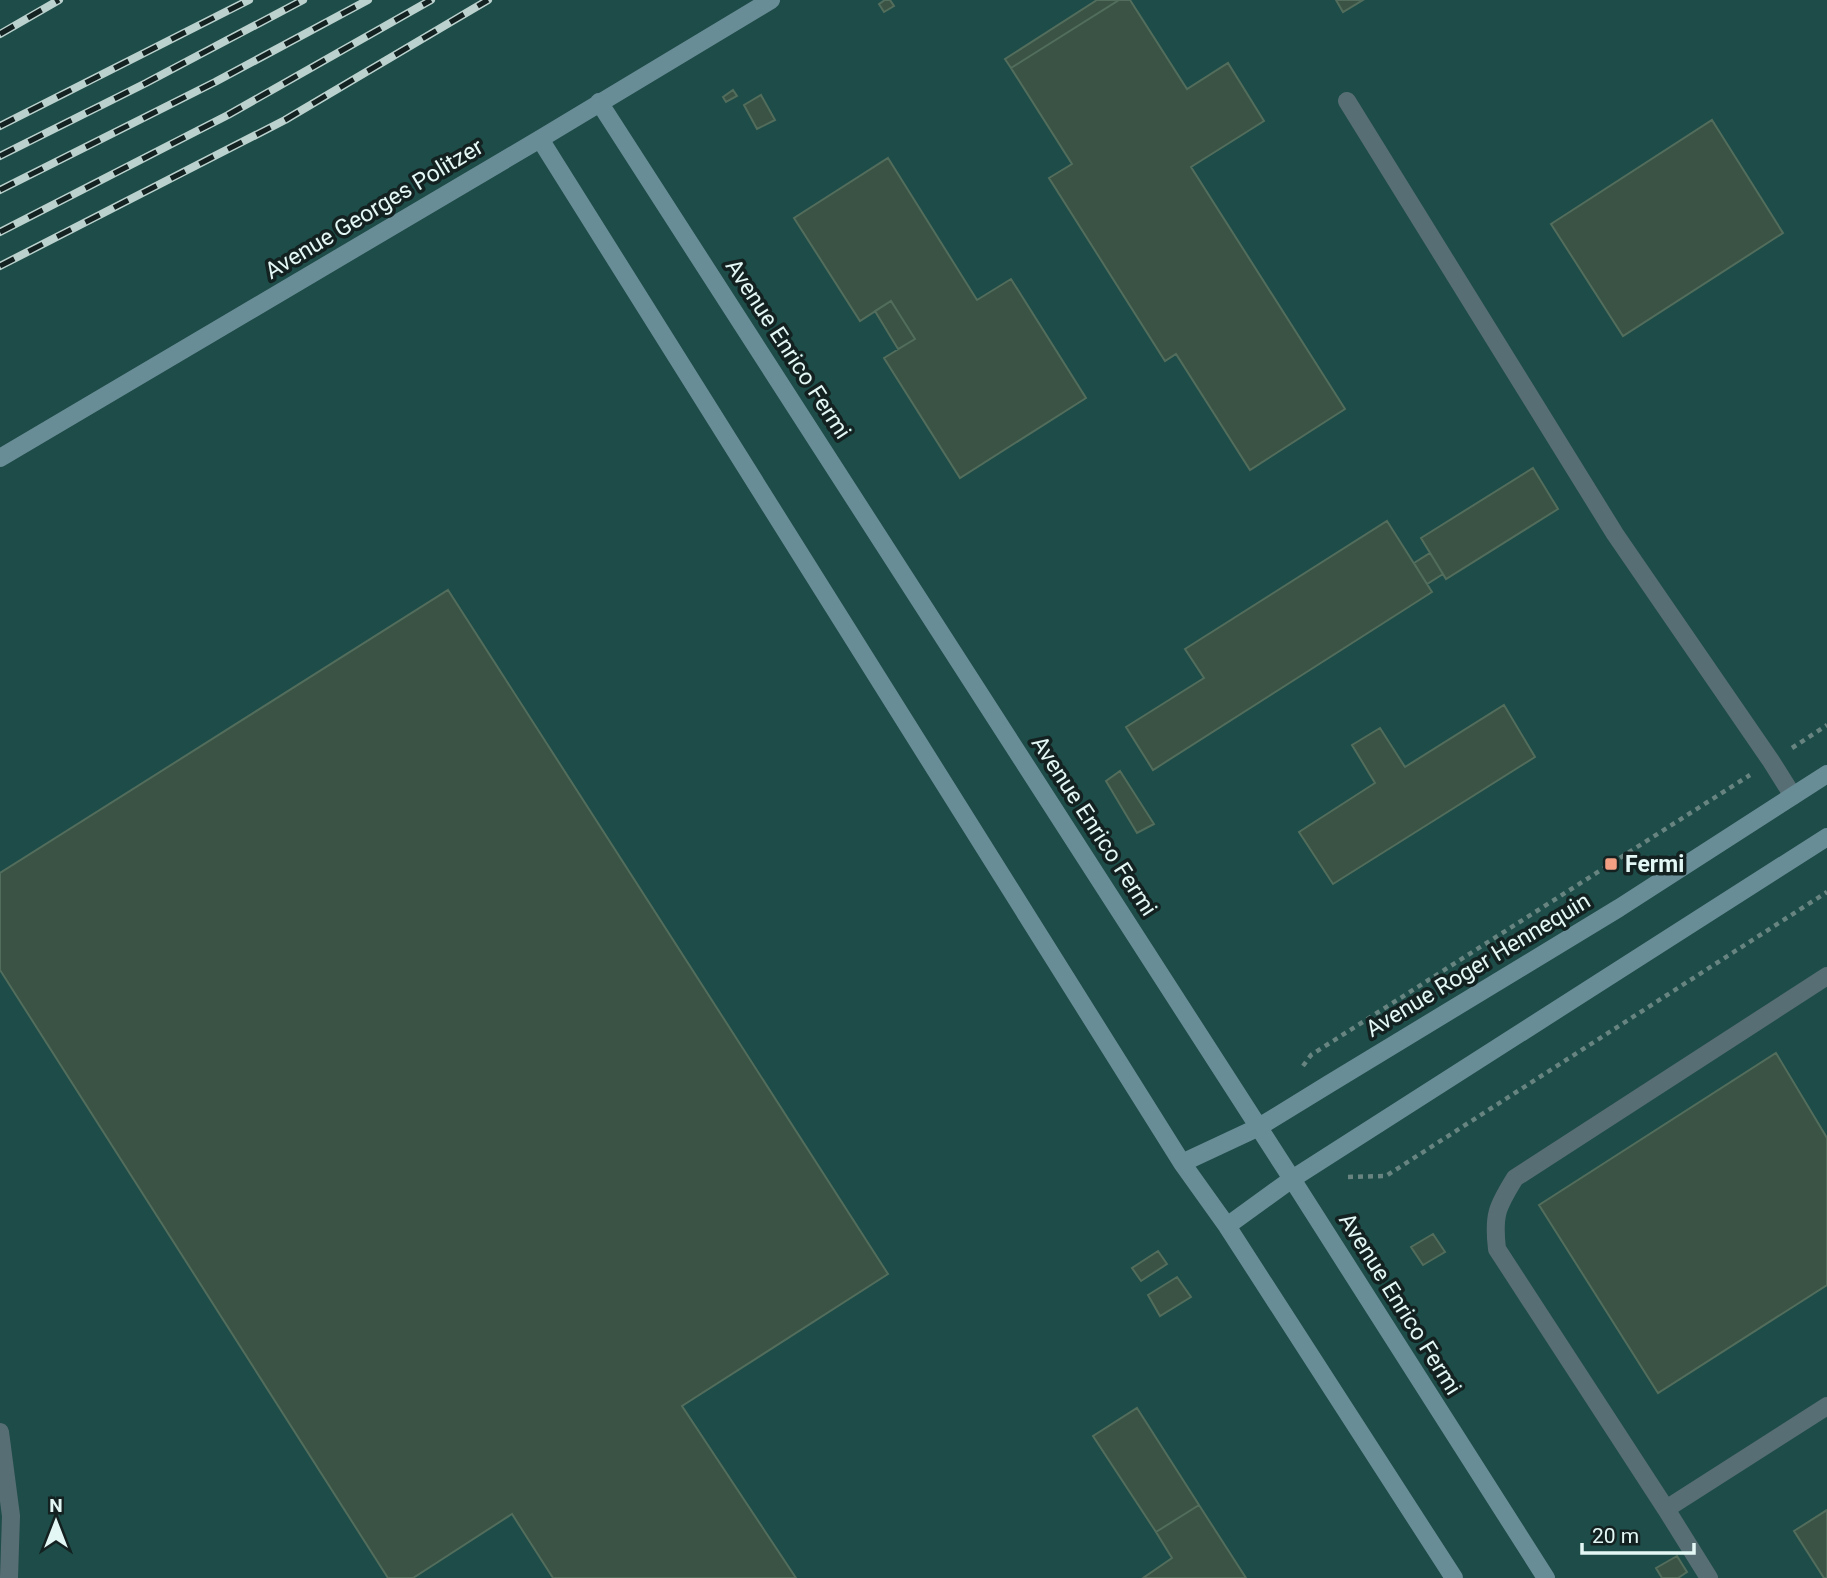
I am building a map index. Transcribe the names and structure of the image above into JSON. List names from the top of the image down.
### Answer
{
  "streets": {
    "street": ["Avenue Georges Politzer", "Avenue Enrico Fermi", "Avenue Roger Hennequin"]
  },
  "crossings": [
    ["Avenue Georges Politzer", "Avenue Enrico Fermi"],
    ["Avenue Enrico Fermi", "Avenue Roger Hennequin"]
  ],
  "places": {
    "transit": ["Fermi"]
  },
  "scale_bar": "20 m",
  "north": "top"
}
